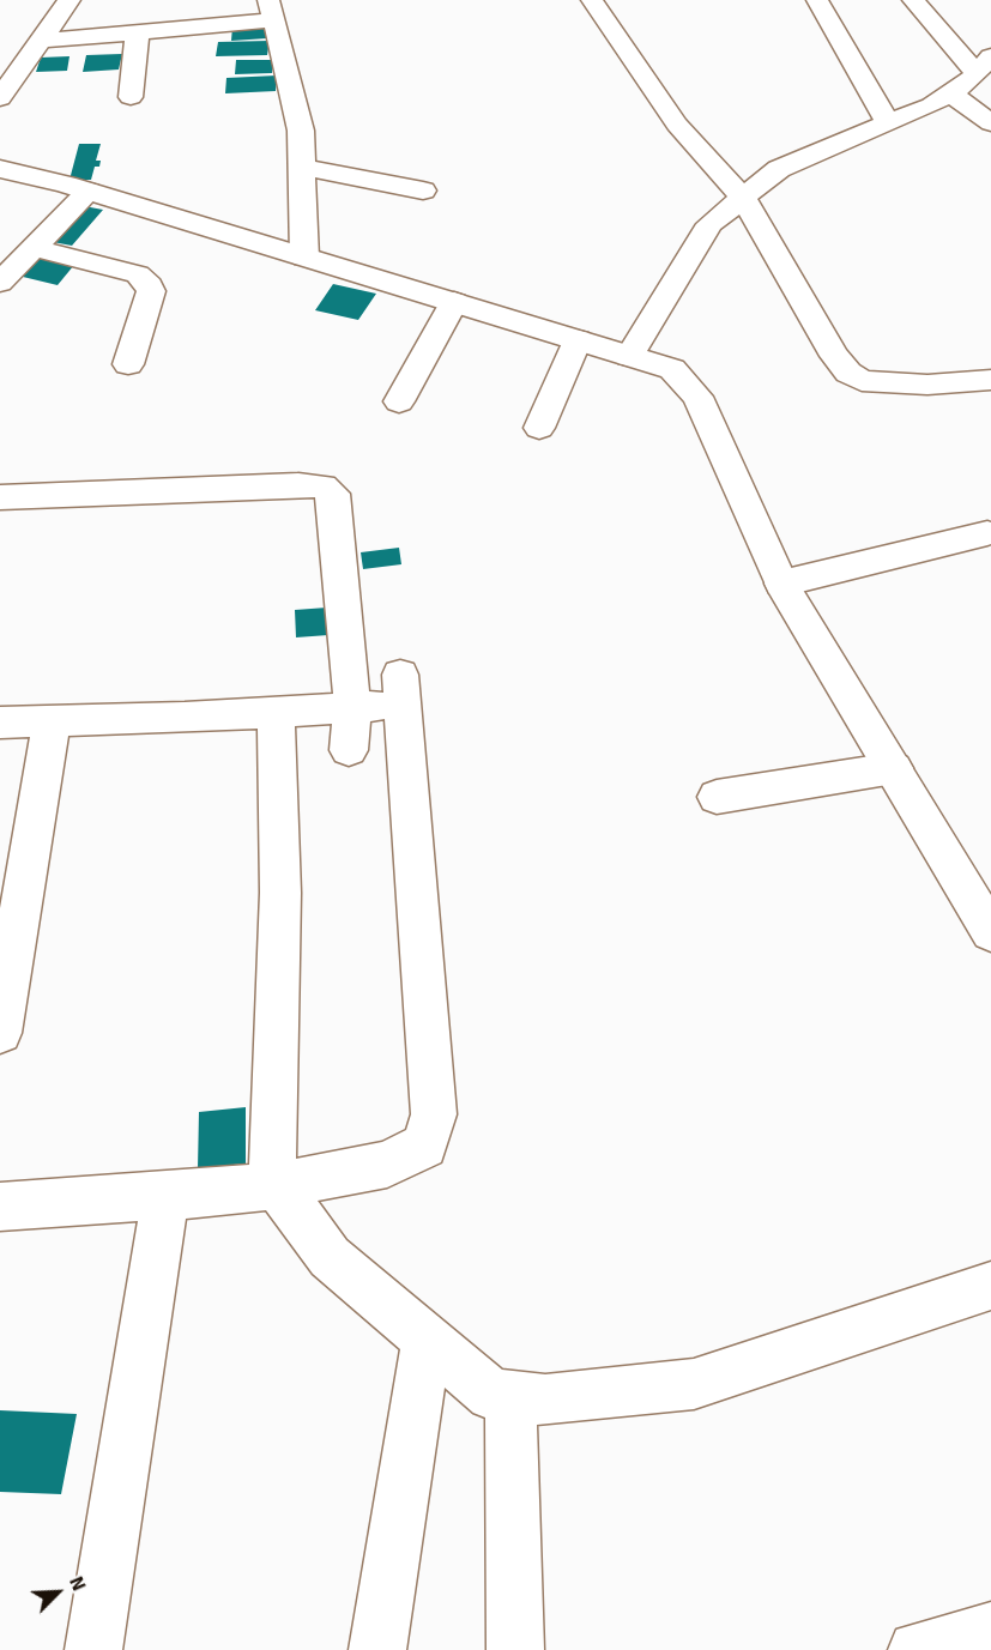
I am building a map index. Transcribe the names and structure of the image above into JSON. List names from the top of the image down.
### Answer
{
  "north": "top right"
}
